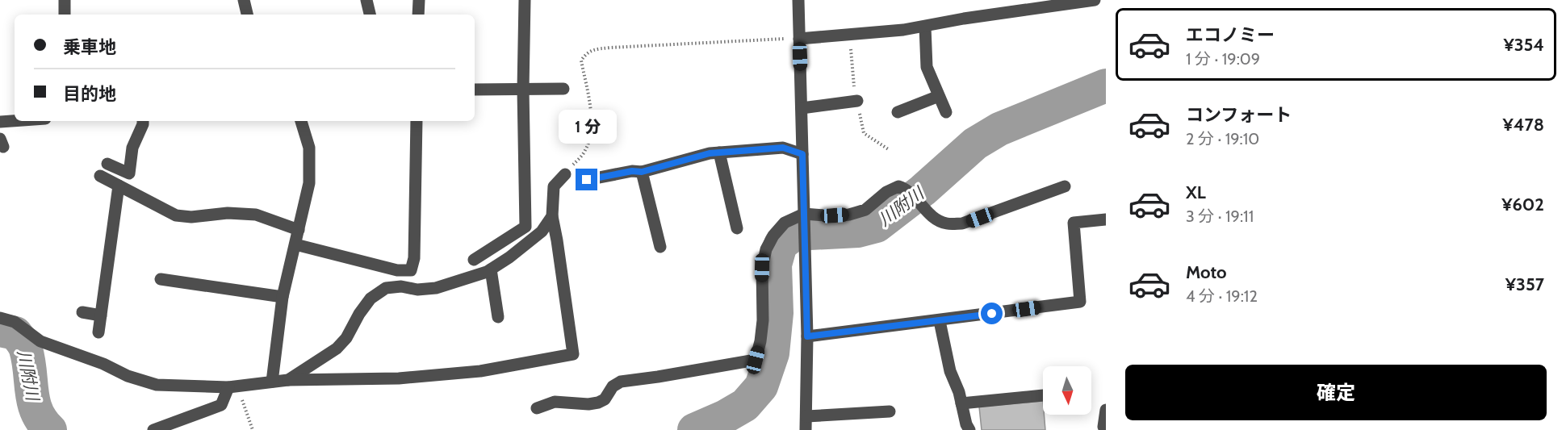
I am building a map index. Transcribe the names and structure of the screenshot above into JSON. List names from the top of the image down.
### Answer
{
  "water": ["川附川"],
  "north": "bottom",
  "page": {
    "list": [
      {
        "name": "エコノミー",
        "note": "1 分 · 19:09",
        "value": "¥354"
      },
      {
        "name": "コンフォート",
        "note": "2 分 · 19:10",
        "value": "¥478"
      },
      {
        "name": "XL",
        "note": "3 分 · 19:11",
        "value": "¥602"
      },
      {
        "name": "Moto",
        "note": "4 分 · 19:12",
        "value": "¥357"
      }
    ],
    "banner": ["乗車地", "目的地"],
    "bubble": "1 分",
    "buttons": "確定"
  }
}
